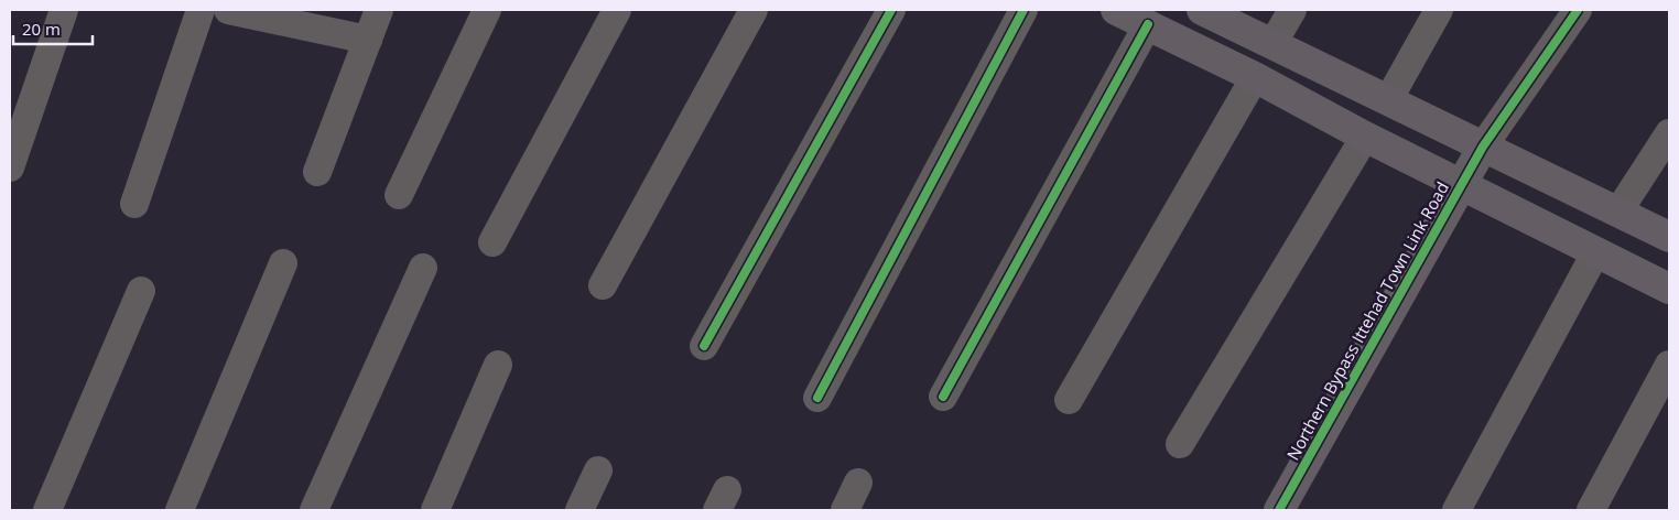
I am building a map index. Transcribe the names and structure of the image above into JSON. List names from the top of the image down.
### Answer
{
  "streets": {
    "main road": ["Northern Bypass Ittehad Town Link Road"]
  },
  "scale_bar": "20 m"
}
